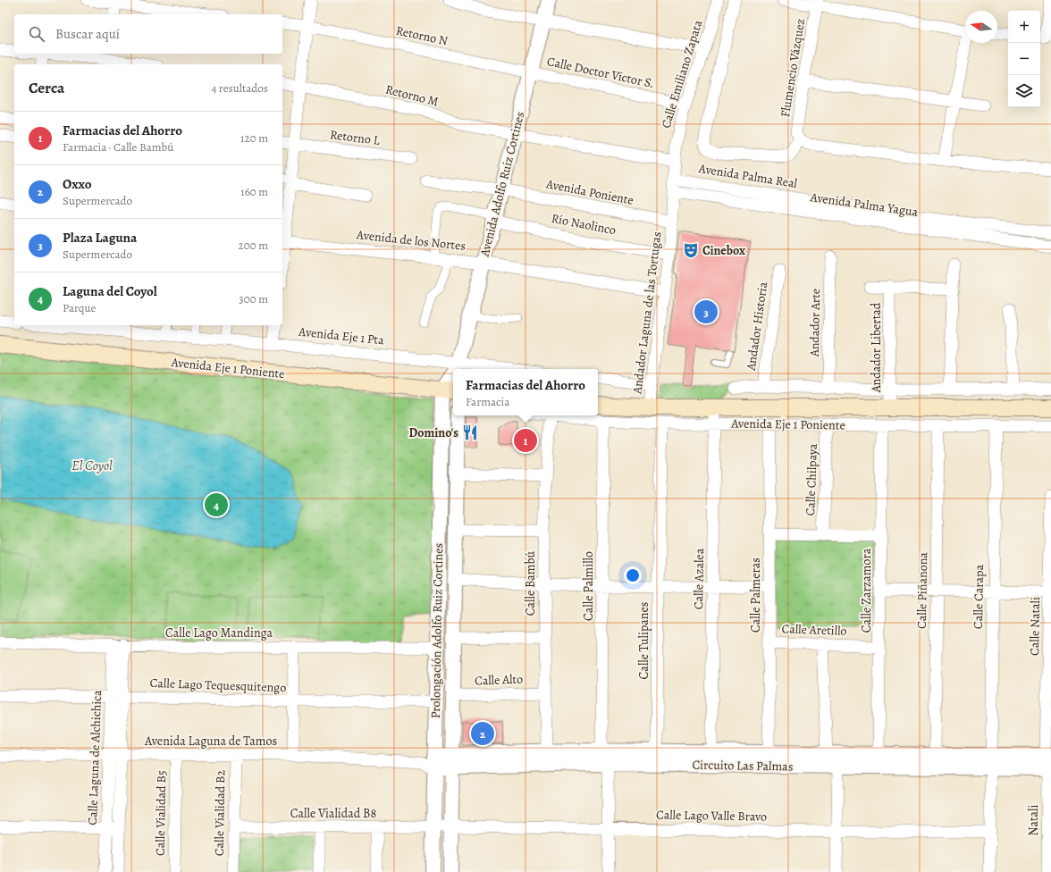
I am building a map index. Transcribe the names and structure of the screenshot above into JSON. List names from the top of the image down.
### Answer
{
  "streets": {
    "main road": ["Avenida Eje 1 Poniente"],
    "street": [
      "Retorno N",
      "Flumencio Vázquez",
      "Calle Doctor Víctor S.",
      "Calle Emiliano Zapata",
      "Retorno M",
      "Retorno L",
      "Avenida Palma Real",
      "Avenida Adolfo Ruiz Cortines",
      "Avenida Poniente",
      "Avenida Palma Yagua",
      "Río Naolinco",
      "Avenida de los Nortes",
      "Andador Laguna de las Tortugas",
      "Andador Arte",
      "Andador Historia",
      "Avenida Eje 1 Pta",
      "Andador Libertad",
      "Calle Chilpaya",
      "Calle Azalea",
      "Calle Bambú",
      "Calle Palmillo",
      "Calle Zarzamora",
      "Calle Piñanona",
      "Calle Palmeras",
      "Calle Carapa",
      "Calle Natali",
      "Calle Aretillo",
      "Prolongación Adolfo Ruiz Cortines",
      "Calle Lago Mandinga",
      "Calle Tulipanes",
      "Calle Alto",
      "Calle Lago Tequesquitengo",
      "Avenida Laguna de Tamos",
      "Calle Laguna de Alchichica",
      "Circuito Las Palmas",
      "Calle Vialidad B5",
      "Calle Vialidad B2",
      "Calle Vialidad B8",
      "Calle Lago Valle Bravo",
      "Natali"
    ]
  },
  "crossings": [
    ["Retorno N", "Calle Doctor Víctor S."],
    ["Retorno N", "Avenida Adolfo Ruiz Cortines"],
    ["Calle Doctor Víctor S.", "Calle Emiliano Zapata"],
    ["Calle Doctor Víctor S.", "Avenida Adolfo Ruiz Cortines"],
    ["Calle Emiliano Zapata", "Retorno M"],
    ["Calle Emiliano Zapata", "Avenida Palma Real"],
    ["Calle Emiliano Zapata", "Avenida Poniente"],
    ["Calle Emiliano Zapata", "Avenida Palma Yagua"],
    ["Calle Emiliano Zapata", "Andador Laguna de las Tortugas"],
    ["Retorno M", "Avenida Adolfo Ruiz Cortines"],
    ["Avenida Palma Real", "Avenida Palma Yagua"],
    ["Avenida Adolfo Ruiz Cortines", "Avenida Poniente"],
    ["Avenida Adolfo Ruiz Cortines", "Río Naolinco"],
    ["Avenida Adolfo Ruiz Cortines", "Avenida de los Nortes"],
    ["Avenida Adolfo Ruiz Cortines", "Avenida Eje 1 Pta"],
    ["Avenida Adolfo Ruiz Cortines", "Avenida Eje 1 Poniente"],
    ["Avenida Adolfo Ruiz Cortines", "Prolongación Adolfo Ruiz Cortines"],
    ["Avenida Poniente", "Andador Laguna de las Tortugas"],
    ["Río Naolinco", "Andador Laguna de las Tortugas"],
    ["Avenida de los Nortes", "Andador Laguna de las Tortugas"],
    ["Andador Laguna de las Tortugas", "Avenida Eje 1 Poniente"],
    ["Andador Libertad", "Avenida Eje 1 Poniente"],
    ["Avenida Eje 1 Poniente", "Calle Chilpaya"],
    ["Avenida Eje 1 Poniente", "Calle Azalea"],
    ["Avenida Eje 1 Poniente", "Calle Bambú"],
    ["Avenida Eje 1 Poniente", "Calle Palmillo"],
    ["Avenida Eje 1 Poniente", "Calle Zarzamora"],
    ["Avenida Eje 1 Poniente", "Calle Piñanona"],
    ["Avenida Eje 1 Poniente", "Calle Palmeras"],
    ["Avenida Eje 1 Poniente", "Calle Carapa"],
    ["Avenida Eje 1 Poniente", "Prolongación Adolfo Ruiz Cortines"],
    ["Avenida Eje 1 Poniente", "Calle Tulipanes"],
    ["Calle Azalea", "Circuito Las Palmas"],
    ["Calle Bambú", "Calle Alto"],
    ["Calle Bambú", "Circuito Las Palmas"],
    ["Calle Palmillo", "Circuito Las Palmas"],
    ["Calle Zarzamora", "Calle Aretillo"],
    ["Calle Zarzamora", "Circuito Las Palmas"],
    ["Calle Piñanona", "Circuito Las Palmas"],
    ["Calle Palmeras", "Calle Aretillo"],
    ["Calle Palmeras", "Circuito Las Palmas"],
    ["Calle Carapa", "Circuito Las Palmas"],
    ["Calle Carapa", "Calle Lago Valle Bravo"],
    ["Calle Natali", "Circuito Las Palmas"],
    ["Calle Natali", "Natali"],
    ["Prolongación Adolfo Ruiz Cortines", "Calle Lago Mandinga"],
    ["Prolongación Adolfo Ruiz Cortines", "Calle Alto"],
    ["Prolongación Adolfo Ruiz Cortines", "Calle Lago Tequesquitengo"],
    ["Prolongación Adolfo Ruiz Cortines", "Avenida Laguna de Tamos"],
    ["Prolongación Adolfo Ruiz Cortines", "Circuito Las Palmas"],
    ["Prolongación Adolfo Ruiz Cortines", "Calle Vialidad B8"],
    ["Prolongación Adolfo Ruiz Cortines", "Calle Lago Valle Bravo"],
    ["Calle Lago Mandinga", "Calle Laguna de Alchichica"],
    ["Calle Tulipanes", "Circuito Las Palmas"],
    ["Calle Lago Tequesquitengo", "Calle Laguna de Alchichica"],
    ["Avenida Laguna de Tamos", "Calle Laguna de Alchichica"],
    ["Avenida Laguna de Tamos", "Circuito Las Palmas"],
    ["Avenida Laguna de Tamos", "Calle Vialidad B5"],
    ["Avenida Laguna de Tamos", "Calle Vialidad B2"],
    ["Circuito Las Palmas", "Natali"],
    ["Calle Vialidad B2", "Calle Vialidad B8"],
    ["Calle Vialidad B8", "Calle Lago Valle Bravo"]
  ],
  "water": ["El Coyol"],
  "places": {
    "theatre": ["Cinebox"],
    "restaurant": ["Domino's"]
  },
  "north": "left",
  "page": {
    "map_buttons": ["+", "−"],
    "search": "Buscar aquí",
    "heading": ["Cerca", "4 resultados"],
    "list": [
      {
        "mark": "1",
        "name": "Farmacias del Ahorro",
        "note": "Farmacia · Calle Bambú",
        "value": "120 m"
      },
      {
        "mark": "2",
        "name": "Oxxo",
        "note": "Supermercado",
        "value": "160 m"
      },
      {
        "mark": "3",
        "name": "Plaza Laguna",
        "note": "Supermercado",
        "value": "200 m"
      },
      {
        "mark": "4",
        "name": "Laguna del Coyol",
        "note": "Parque",
        "value": "300 m"
      }
    ],
    "pins": [
      "3",
      "1",
      "4",
      "2"
    ],
    "popup": ["Farmacias del Ahorro", "Farmacia"]
  }
}
